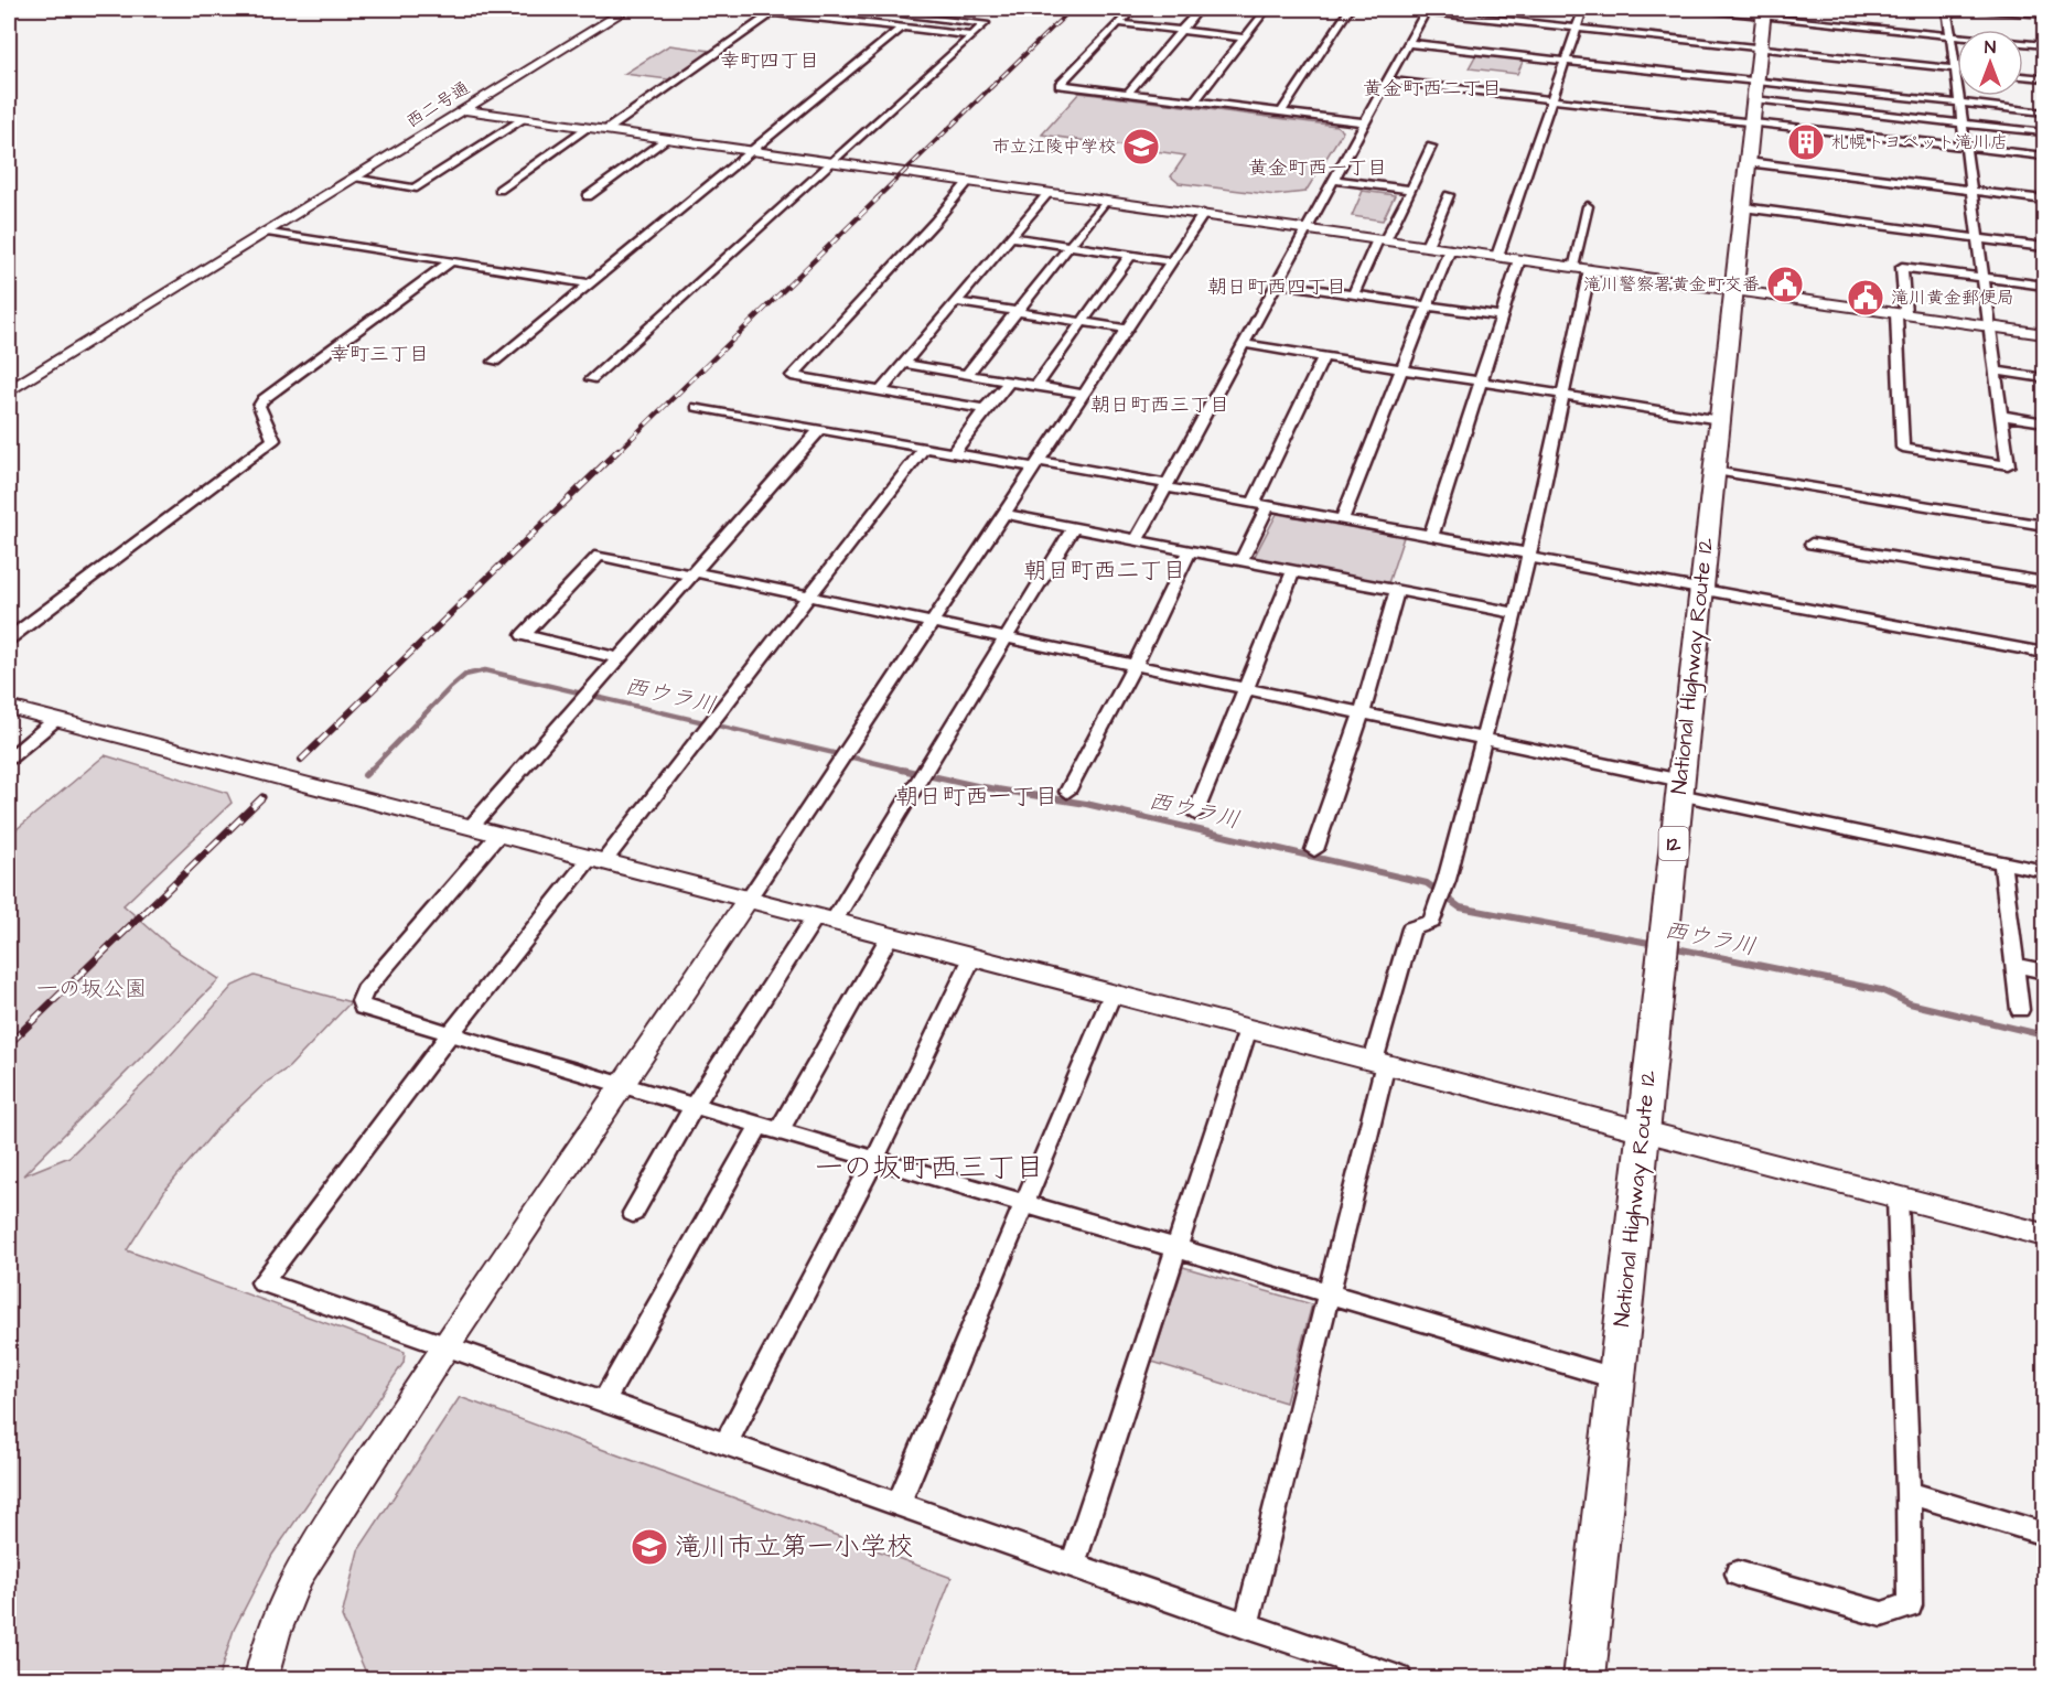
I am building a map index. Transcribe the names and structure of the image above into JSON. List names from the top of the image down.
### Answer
{
  "streets": {
    "highway": ["National Highway Route 12", "12"],
    "street": ["西二号通"]
  },
  "districts": [
    "幸町四丁目",
    "黄金町西二丁目",
    "黄金町西一丁目",
    "朝日町西四丁目",
    "幸町三丁目",
    "朝日町西三丁目",
    "朝日町西二丁目",
    "朝日町西一丁目",
    "一の坂町西三丁目"
  ],
  "water": ["西ウラ川"],
  "parks": ["一の坂公園"],
  "places": {
    "building": ["札幌トヨペット滝川店"],
    "school or university": ["市立江陵中学校", "滝川市立第一小学校"],
    "public building": ["滝川警察署黄金町交番", "滝川黄金郵便局"]
  },
  "north": "top"
}
